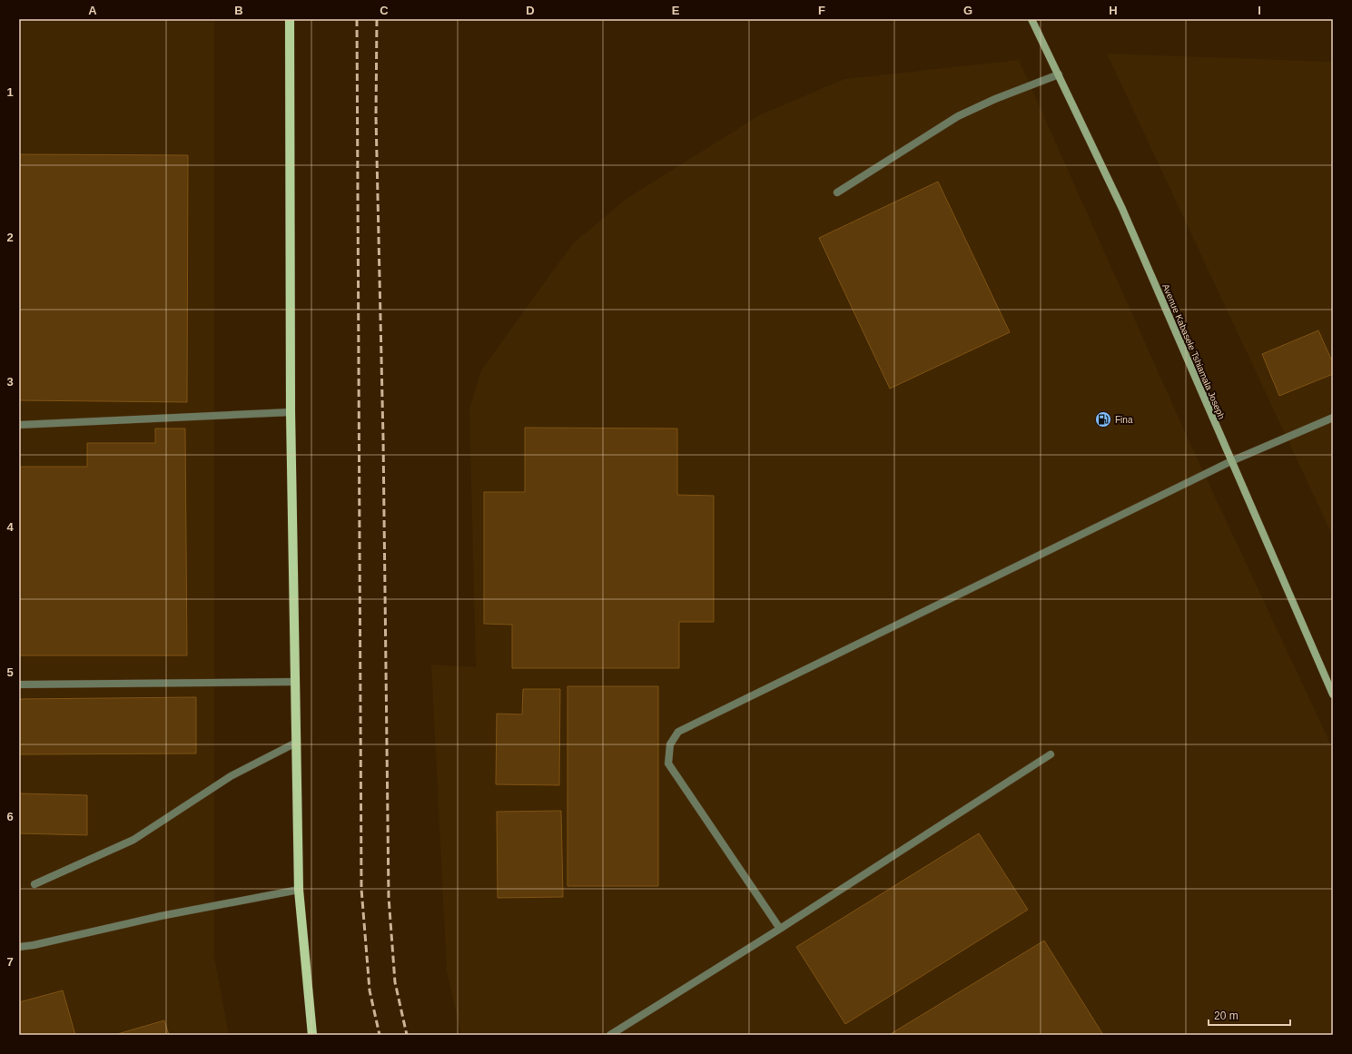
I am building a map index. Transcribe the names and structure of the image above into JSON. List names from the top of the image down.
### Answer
{
  "streets": {
    "main road": ["Avenue Kabasele Tshiamala Joseph"]
  },
  "places": {
    "fuel station": ["Fina"]
  },
  "scale_bar": "20 m",
  "grid": {
    "columns": [
      "A",
      "B",
      "C",
      "D",
      "E",
      "F",
      "G",
      "H",
      "I"
    ],
    "rows": [
      "1",
      "2",
      "3",
      "4",
      "5",
      "6",
      "7"
    ]
  }
}
